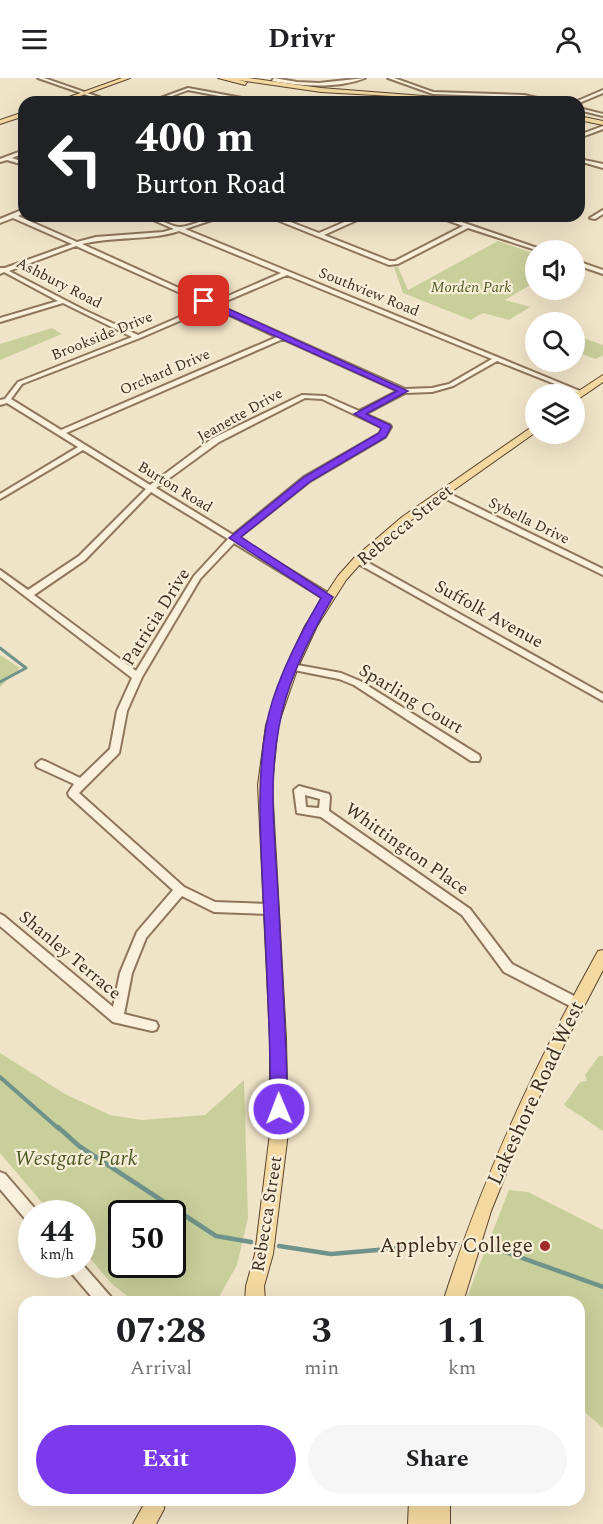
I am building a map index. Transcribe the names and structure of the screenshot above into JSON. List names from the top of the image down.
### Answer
{
  "streets": {
    "main road": ["Rebecca Street", "Lakeshore Road West"],
    "street": [
      "Ashbury Road",
      "Southview Road",
      "Brookside Drive",
      "Orchard Drive",
      "Jeanette Drive",
      "Burton Road",
      "Sybella Drive",
      "Suffolk Avenue",
      "Patricia Drive",
      "Sparling Court",
      "Whittington Place",
      "Shanley Terrace"
    ]
  },
  "crossings": [
    ["Ashbury Road", "Brookside Drive"],
    ["Southview Road", "Brookside Drive"],
    ["Brookside Drive", "Burton Road"],
    ["Orchard Drive", "Burton Road"],
    ["Jeanette Drive", "Burton Road"],
    ["Jeanette Drive", "Patricia Drive"],
    ["Burton Road", "Rebecca Street"],
    ["Burton Road", "Patricia Drive"],
    ["Sybella Drive", "Rebecca Street"],
    ["Rebecca Street", "Suffolk Avenue"],
    ["Rebecca Street", "Sparling Court"],
    ["Whittington Place", "Lakeshore Road West"]
  ],
  "parks": ["Morden Park", "Westgate Park"],
  "places": ["Appleby College"],
  "page": {
    "header": "Drivr",
    "turn": ["400 m", "Burton Road"],
    "speed": "44 km/h",
    "limit": "50",
    "eta": [
      "07:28",
      "Arrival",
      "3",
      "min",
      "1.1",
      "km"
    ],
    "buttons": ["Exit", "Share"]
  }
}
